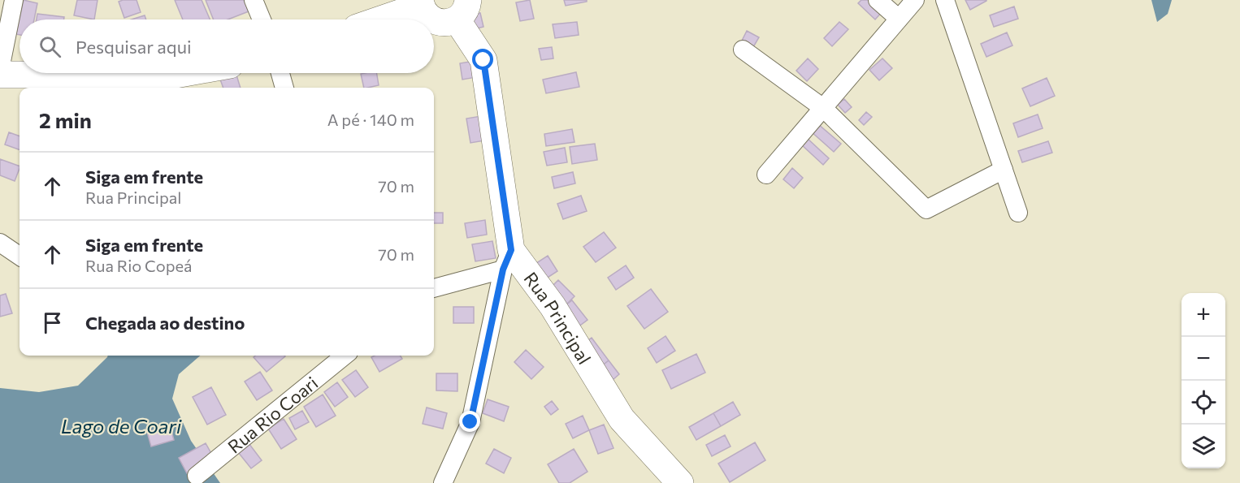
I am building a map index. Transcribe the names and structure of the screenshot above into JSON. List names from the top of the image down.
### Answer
{
  "streets": {
    "street": ["Rua Principal", "Rua Rio Coari"]
  },
  "water": ["Lago de Coari"],
  "page": {
    "search": "Pesquisar aqui",
    "heading": ["2 min", "A pé · 140 m"],
    "list": [
      ["Siga em frente", "Rua Principal", "70 m"],
      ["Siga em frente", "Rua Rio Copeá", "70 m"],
      "Chegada ao destino"
    ],
    "map_buttons": ["+", "−"]
  }
}
